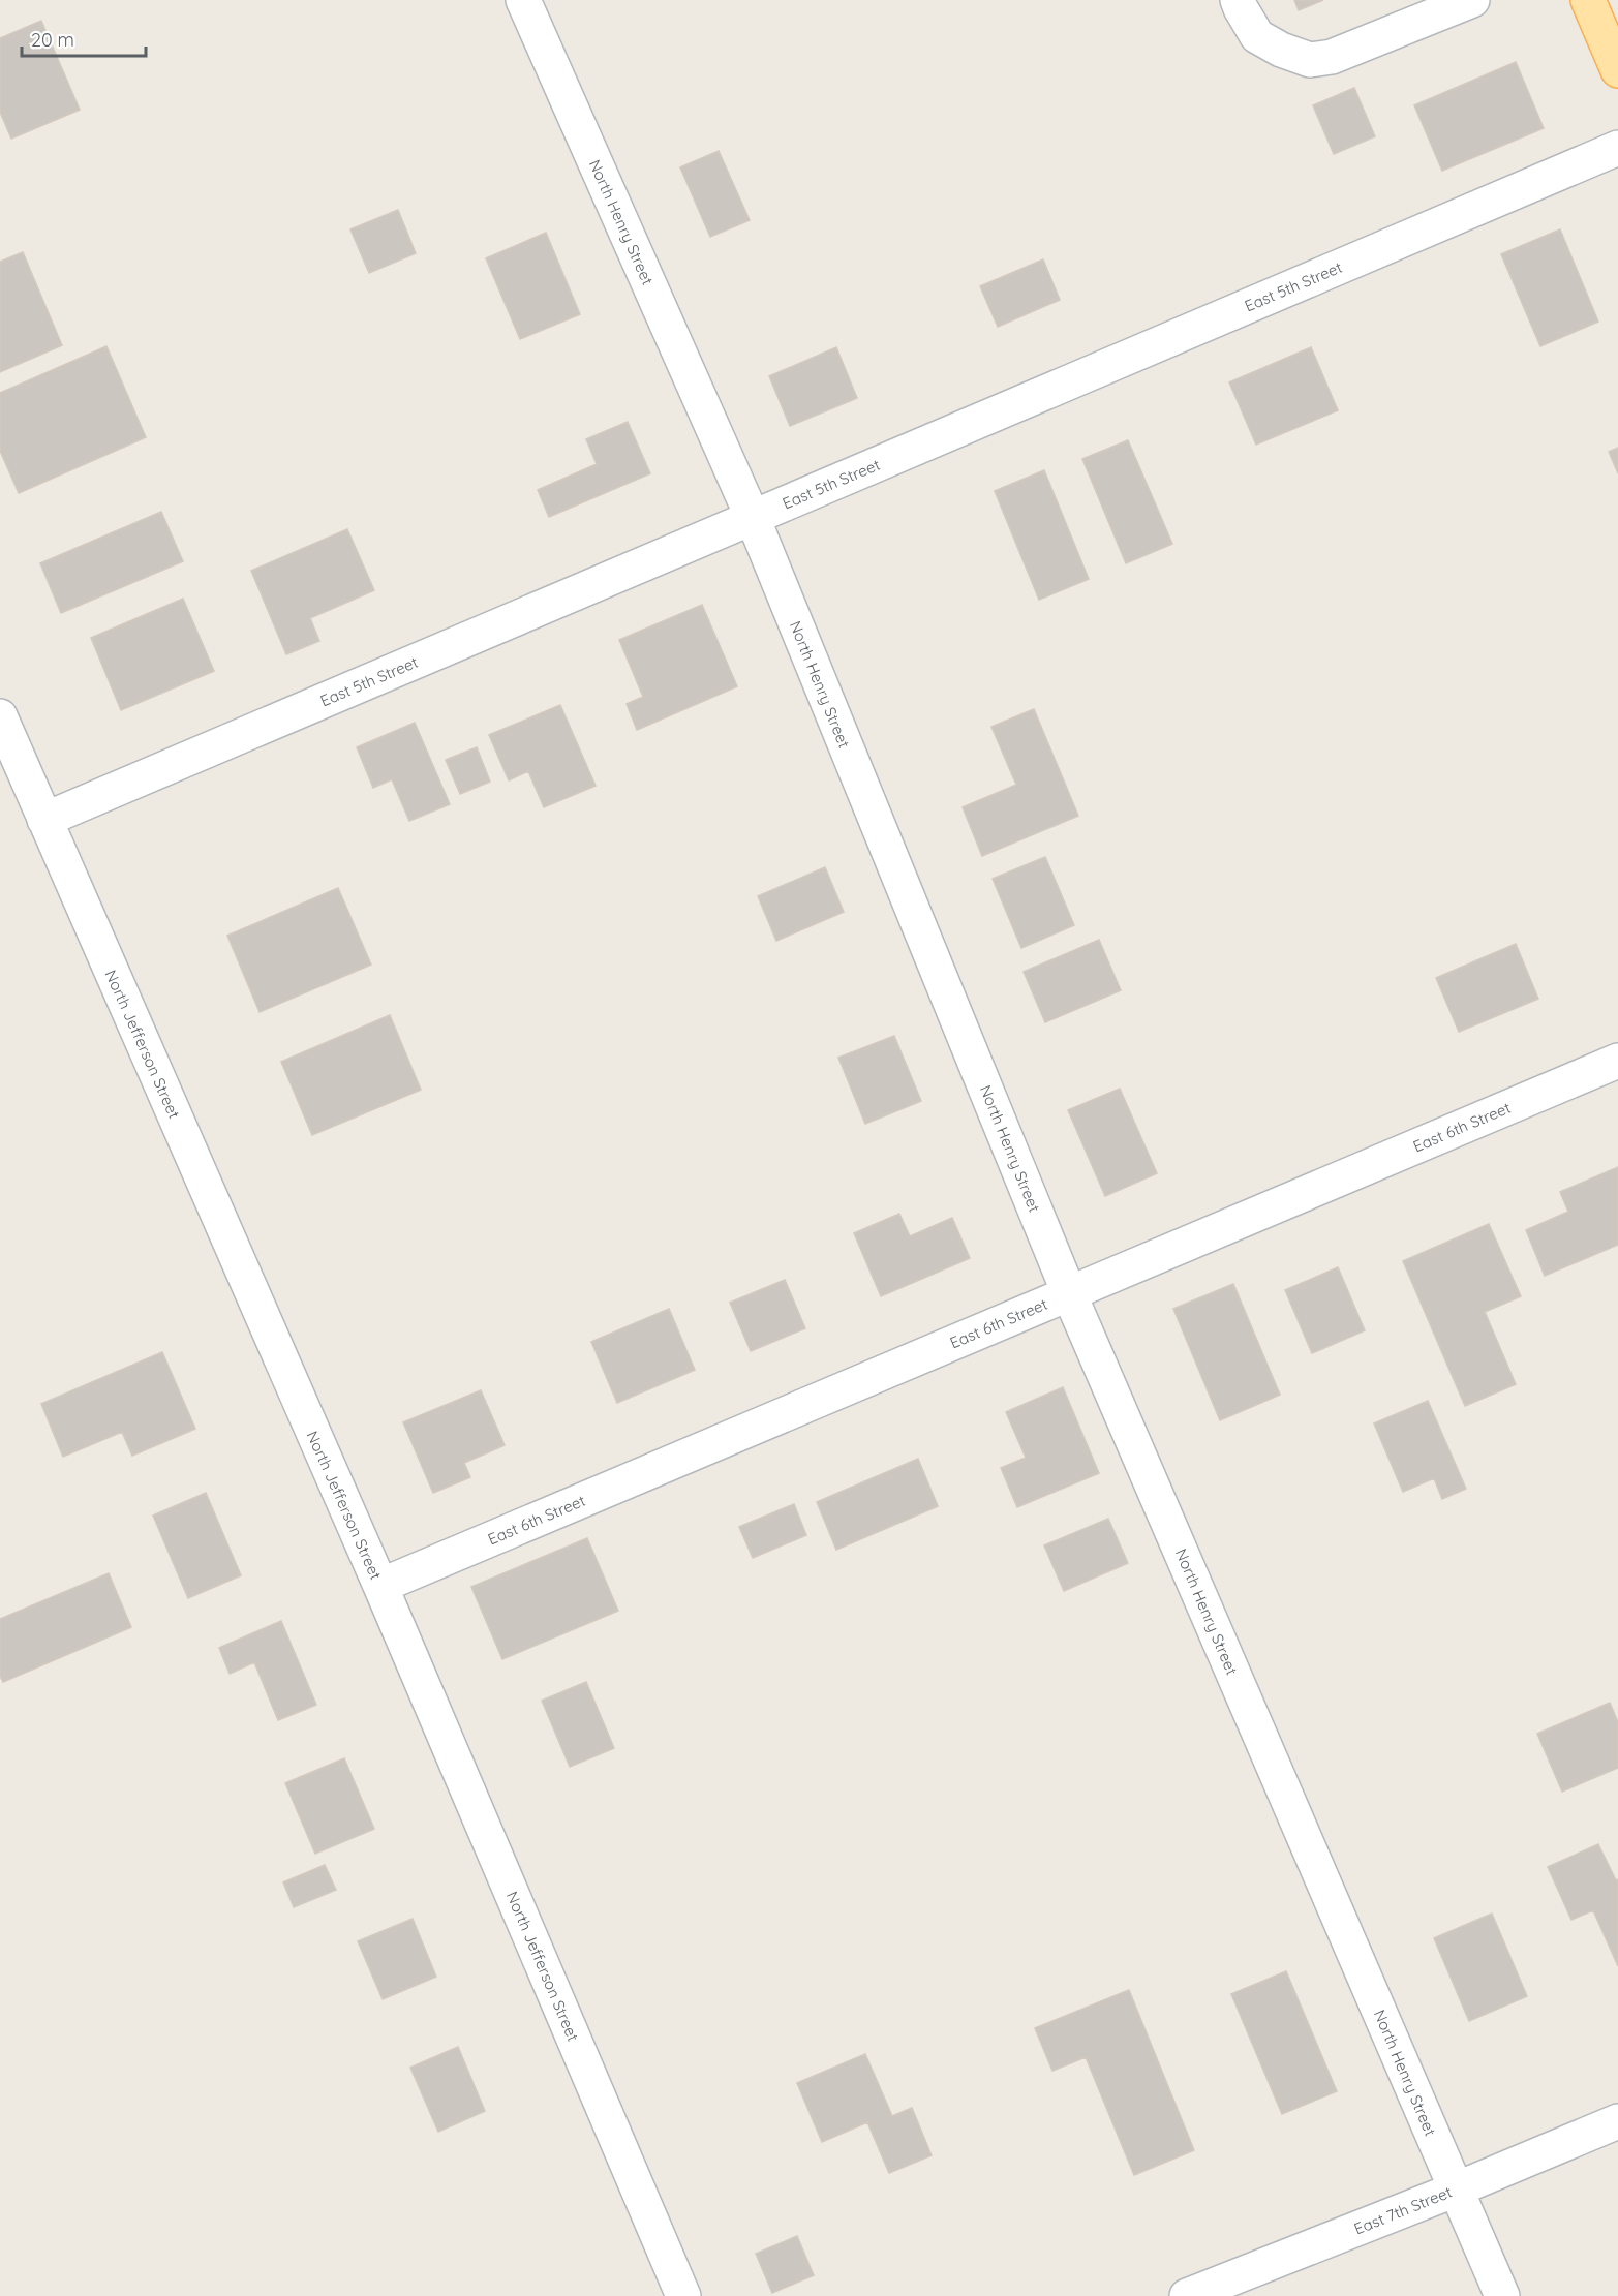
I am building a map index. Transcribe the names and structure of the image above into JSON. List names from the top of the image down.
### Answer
{
  "streets": {
    "street": [
      "North Henry Street",
      "East 5th Street",
      "North Jefferson Street",
      "East 6th Street",
      "East 7th Street"
    ]
  },
  "crossings": [
    ["North Henry Street", "East 5th Street"],
    ["North Henry Street", "East 6th Street"],
    ["North Henry Street", "East 7th Street"],
    ["East 5th Street", "North Jefferson Street"],
    ["North Jefferson Street", "East 6th Street"]
  ],
  "scale_bar": "20 m"
}
